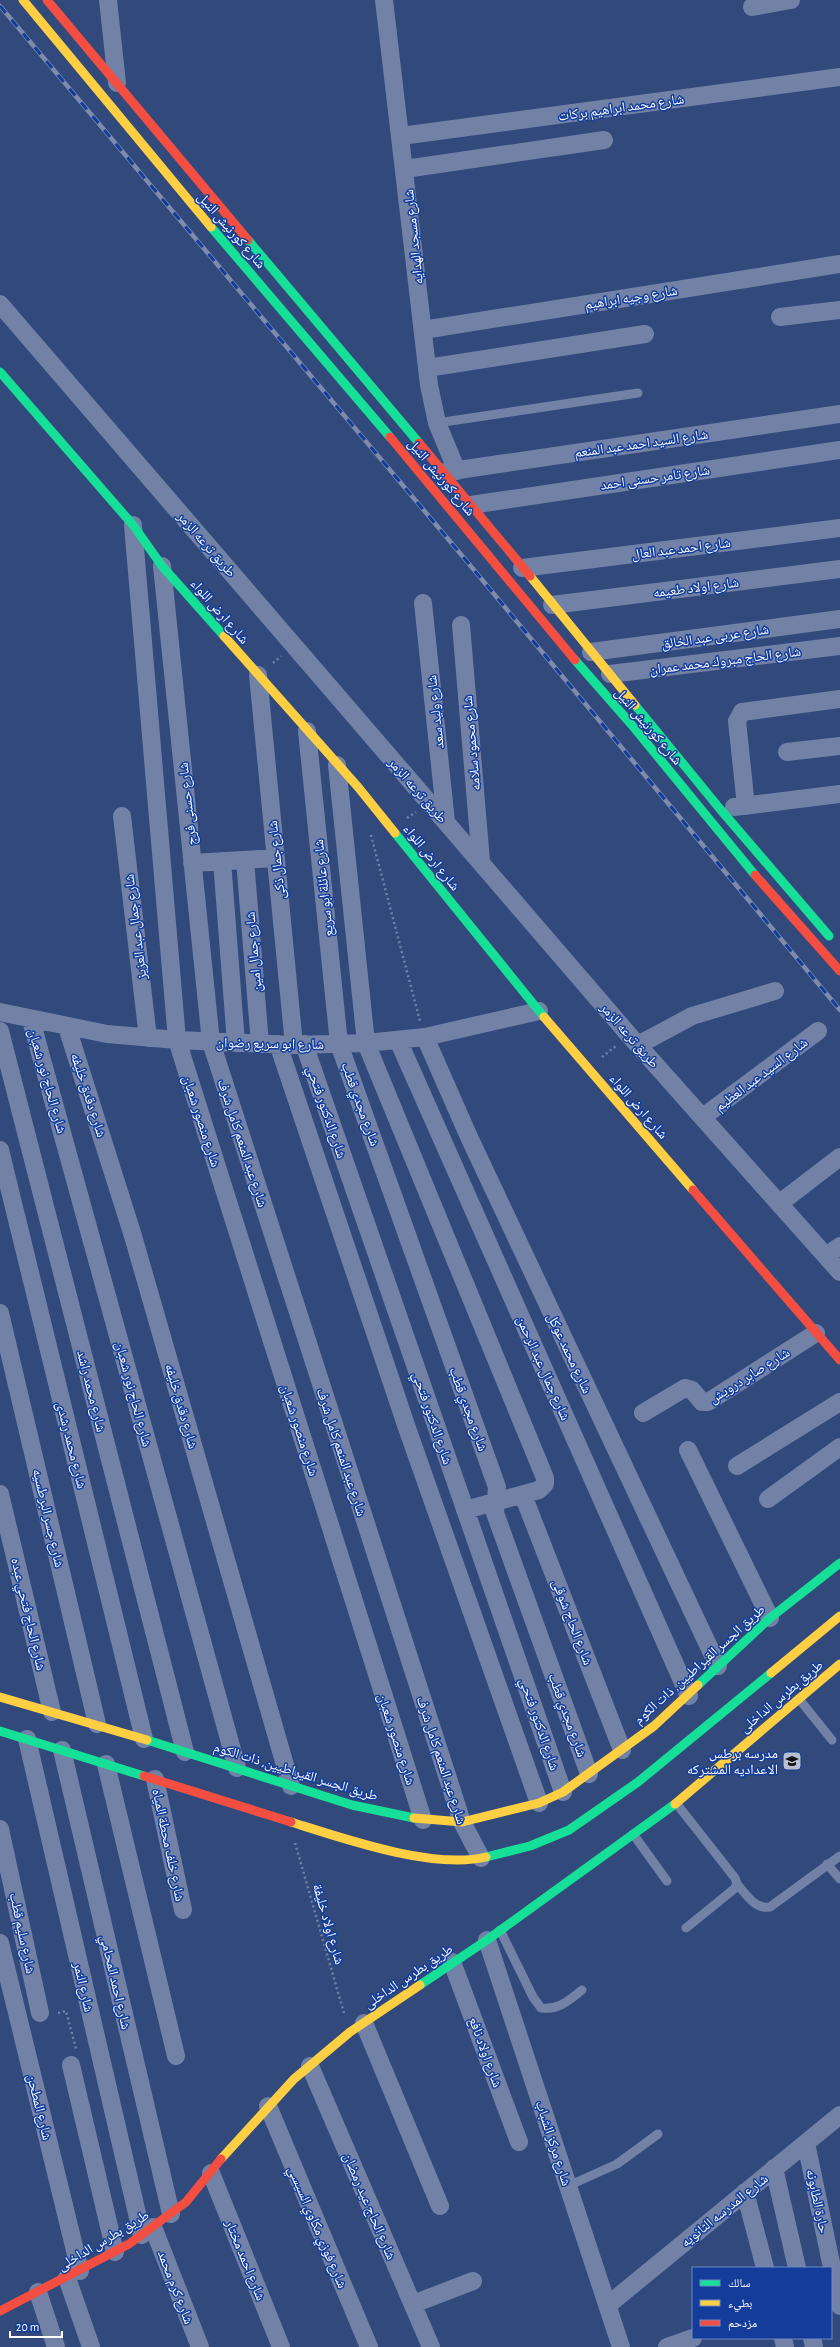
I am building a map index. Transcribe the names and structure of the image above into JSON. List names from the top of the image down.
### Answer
{
  "streets": {
    "street": [
      "شارع محمد ابراهيم بركات",
      "شارع كورنيش النيل",
      "شارع مسجد الهدايه",
      "شارع وجيه ابراهيم",
      "شارع السيد احمد عبد المنعم",
      "شارع تامر حسنى احمد",
      "طريق ترعه الزمر",
      "شارع احمد عبد العال",
      "شارع اولاد طعيمه",
      "شارع ارض اللواء",
      "شارع عربى عبد الخالق",
      "شارع الحاج مبروك محمد عمران",
      "شارع وليد سعد",
      "شارع محمود سلامه",
      "شارع حسنى فرج",
      "شارع جمال ذكى",
      "شارع عائلة ابو سريع",
      "شارع جمال عبد العزيز",
      "شارع جمال امين",
      "شارع ابو سريع رضوان",
      "شارع السيد عبد العظيم",
      "شارع الحاج نور شعبان",
      "شارع دقدق خليفه",
      "شارع مجدي قطب",
      "شارع الدكتور فتحي",
      "شارع منصور شعبان",
      "شارع عبد المنعم كامل شرف",
      "شارع محمد عوكل",
      "شارع جمال عبد الرحمن",
      "شارع صابر درويش",
      "شارع محمد راشد",
      "شارع محمد رشدى",
      "شارع جسر البرطسيه",
      "شارع الحاج فتحي عبده",
      "شارع الحاج شوقى",
      "طريق الجسر القيراطيين, ذات الكوم",
      "طريق بطرس الداخلى",
      "شارع خلف محطة المياه",
      "شارع سليم قطب",
      "شارع احمد المحامي",
      "شارع النمر",
      "شارع اولاد نافع",
      "شارع المطحن",
      "شارع مركز الشباب",
      "حارة الطابونه",
      "شارع الحاج عيد رمضان",
      "شارع المدرسه الثانويه",
      "شارع فوزي مكاوي السيسي",
      "شارع احمد مختار",
      "شارع كرم محمد"
    ],
    "path": ["شارع اولاد خليفة"]
  },
  "crossings": [
    ["شارع محمد ابراهيم بركات", "شارع مسجد الهدايه"],
    ["شارع كورنيش النيل", "شارع مسجد الهدايه"],
    ["شارع كورنيش النيل", "شارع السيد احمد عبد المنعم"],
    ["شارع كورنيش النيل", "شارع تامر حسنى احمد"],
    ["شارع كورنيش النيل", "شارع احمد عبد العال"],
    ["شارع كورنيش النيل", "شارع اولاد طعيمه"],
    ["شارع كورنيش النيل", "شارع عربى عبد الخالق"],
    ["شارع كورنيش النيل", "شارع الحاج مبروك محمد عمران"],
    ["شارع مسجد الهدايه", "شارع وجيه ابراهيم"],
    ["شارع مسجد الهدايه", "شارع السيد احمد عبد المنعم"],
    ["طريق ترعه الزمر", "شارع وليد سعد"],
    ["طريق ترعه الزمر", "شارع محمود سلامه"],
    ["طريق ترعه الزمر", "شارع السيد عبد العظيم"],
    ["شارع ارض اللواء", "شارع حسنى فرج"],
    ["شارع ارض اللواء", "شارع جمال ذكى"],
    ["شارع ارض اللواء", "شارع عائلة ابو سريع"],
    ["شارع ارض اللواء", "شارع ابو سريع رضوان"],
    ["شارع ارض اللواء", "شارع منصور شعبان"],
    ["شارع ارض اللواء", "شارع صابر درويش"],
    ["شارع حسنى فرج", "شارع ابو سريع رضوان"],
    ["شارع حسنى فرج", "شارع عبد المنعم كامل شرف"],
    ["شارع جمال ذكى", "شارع ابو سريع رضوان"],
    ["شارع جمال ذكى", "شارع الدكتور فتحي"],
    ["شارع عائلة ابو سريع", "شارع ابو سريع رضوان"],
    ["شارع عائلة ابو سريع", "شارع مجدي قطب"],
    ["شارع جمال عبد العزيز", "شارع ابو سريع رضوان"],
    ["شارع جمال امين", "شارع ابو سريع رضوان"],
    ["شارع ابو سريع رضوان", "شارع الحاج نور شعبان"],
    ["شارع ابو سريع رضوان", "شارع دقدق خليفه"],
    ["شارع ابو سريع رضوان", "شارع مجدي قطب"],
    ["شارع ابو سريع رضوان", "شارع الدكتور فتحي"],
    ["شارع ابو سريع رضوان", "شارع منصور شعبان"],
    ["شارع ابو سريع رضوان", "شارع عبد المنعم كامل شرف"],
    ["شارع ابو سريع رضوان", "شارع محمد عوكل"],
    ["شارع ابو سريع رضوان", "شارع جمال عبد الرحمن"],
    ["شارع الحاج نور شعبان", "طريق الجسر القيراطيين, ذات الكوم"],
    ["شارع دقدق خليفه", "طريق الجسر القيراطيين, ذات الكوم"],
    ["شارع مجدي قطب", "طريق الجسر القيراطيين, ذات الكوم"],
    ["شارع الدكتور فتحي", "طريق الجسر القيراطيين, ذات الكوم"],
    ["شارع منصور شعبان", "طريق الجسر القيراطيين, ذات الكوم"],
    ["شارع عبد المنعم كامل شرف", "طريق الجسر القيراطيين, ذات الكوم"],
    ["شارع محمد عوكل", "طريق الجسر القيراطيين, ذات الكوم"],
    ["شارع جمال عبد الرحمن", "طريق الجسر القيراطيين, ذات الكوم"],
    ["شارع محمد راشد", "طريق الجسر القيراطيين, ذات الكوم"],
    ["شارع محمد رشدى", "طريق الجسر القيراطيين, ذات الكوم"],
    ["شارع جسر البرطسيه", "طريق الجسر القيراطيين, ذات الكوم"],
    ["شارع الحاج فتحي عبده", "طريق الجسر القيراطيين, ذات الكوم"],
    ["شارع الحاج شوقى", "طريق الجسر القيراطيين, ذات الكوم"],
    ["طريق بطرس الداخلى", "شارع اولاد خليفة"],
    ["طريق بطرس الداخلى", "شارع احمد المحامي"],
    ["طريق بطرس الداخلى", "شارع النمر"],
    ["طريق بطرس الداخلى", "شارع اولاد نافع"],
    ["طريق بطرس الداخلى", "شارع المطحن"],
    ["طريق بطرس الداخلى", "شارع مركز الشباب"],
    ["طريق بطرس الداخلى", "شارع الحاج عيد رمضان"],
    ["طريق بطرس الداخلى", "شارع فوزي مكاوي السيسي"],
    ["طريق بطرس الداخلى", "شارع احمد مختار"],
    ["طريق بطرس الداخلى", "شارع كرم محمد"],
    ["شارع النمر", "شارع كرم محمد"],
    ["شارع مركز الشباب", "شارع المدرسه الثانويه"],
    ["حارة الطابونه", "شارع المدرسه الثانويه"]
  ],
  "places": {
    "school or university": ["مدرسه برطس الاعداديه المشتركه"]
  },
  "legend": ["سالك", "بطيء", "مزدحم"],
  "scale_bar": "20 m"
}
